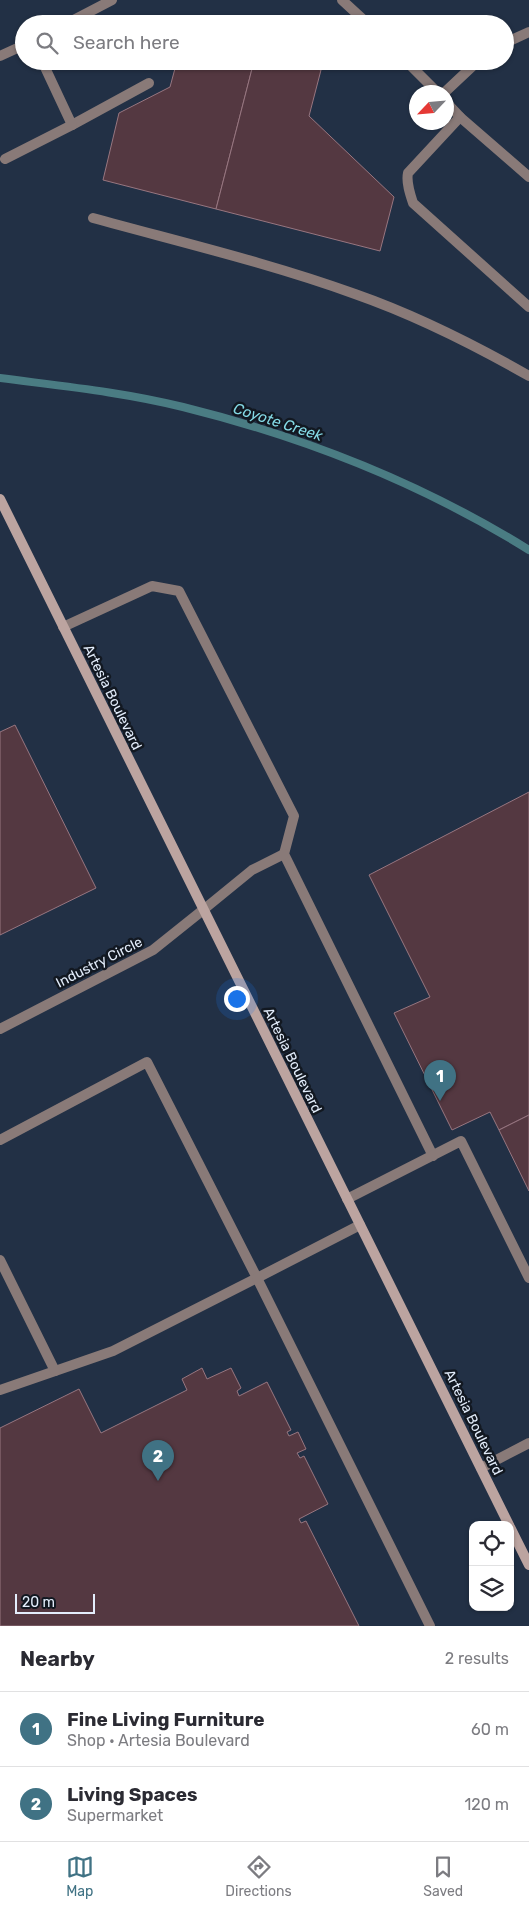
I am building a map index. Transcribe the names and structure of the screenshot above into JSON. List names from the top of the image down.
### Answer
{
  "streets": {
    "main road": ["Artesia Boulevard"],
    "street": ["Industry Circle"]
  },
  "crossings": [
    ["Artesia Boulevard", "Industry Circle"]
  ],
  "water": ["Coyote Creek"],
  "scale_bar": "20 m",
  "north": "bottom left",
  "page": {
    "search": "Search here",
    "pins": ["1", "2"],
    "scale": "20 m",
    "heading": ["Nearby", "2 results"],
    "list": [
      {
        "mark": "1",
        "name": "Fine Living Furniture",
        "note": "Shop · Artesia Boulevard",
        "value": "60 m"
      },
      {
        "mark": "2",
        "name": "Living Spaces",
        "note": "Supermarket",
        "value": "120 m"
      }
    ],
    "nav": ["Map", "Directions", "Saved"]
  }
}
